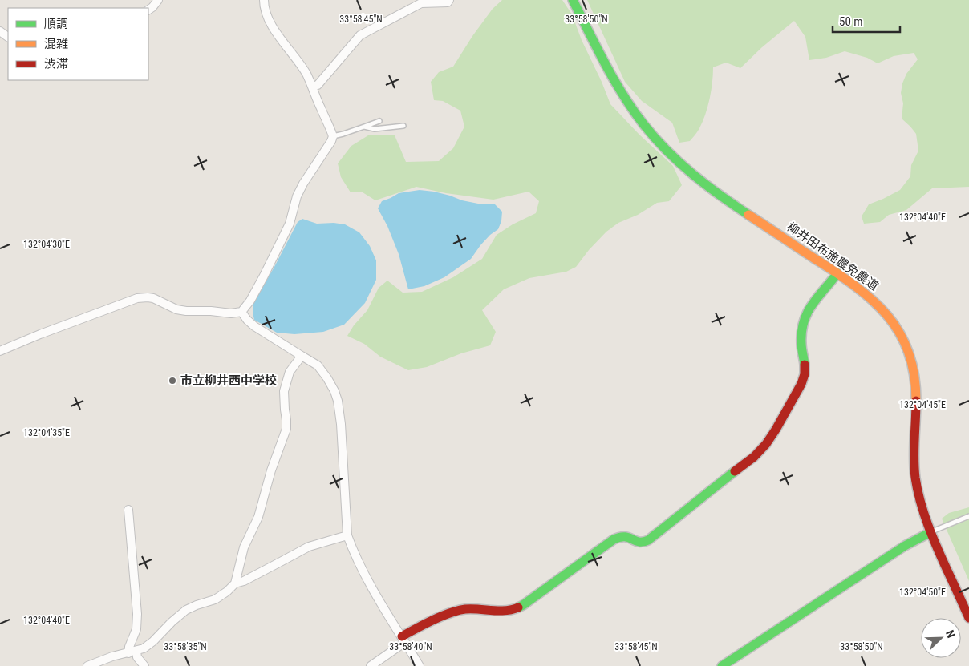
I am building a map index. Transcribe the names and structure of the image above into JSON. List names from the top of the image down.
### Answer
{
  "streets": {
    "street": ["柳井田布施農免農道"]
  },
  "places": ["市立柳井西中学校"],
  "legend": ["順調", "混雑", "渋滞"],
  "scale_bar": "50 m",
  "north": "top right",
  "coordinates": [
    "33°58'45\"N",
    "33°58'50\"N",
    "132°04'40\"E",
    "132°04'30\"E",
    "132°04'45\"E",
    "132°04'35\"E",
    "132°04'50\"E",
    "33°58'35\"N",
    "33°58'40\"N"
  ]
}
